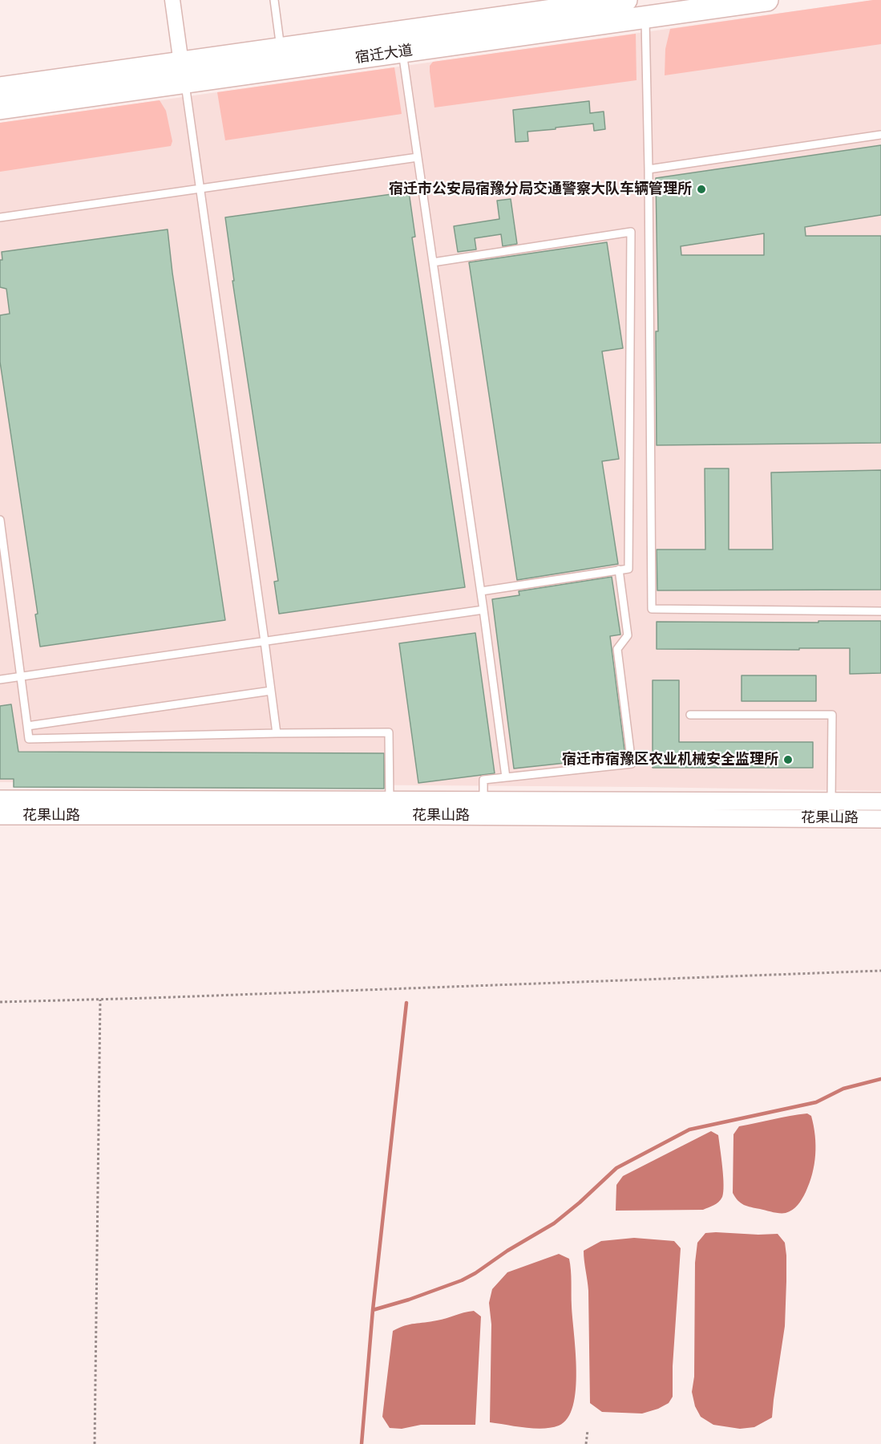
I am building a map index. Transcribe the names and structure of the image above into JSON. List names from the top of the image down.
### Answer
{
  "streets": {
    "main road": ["宿迁大道"],
    "street": ["花果山路"]
  },
  "places": ["宿迁市公安局宿豫分局交通警察大队车辆管理所", "宿迁市宿豫区农业机械安全监理所"]
}
